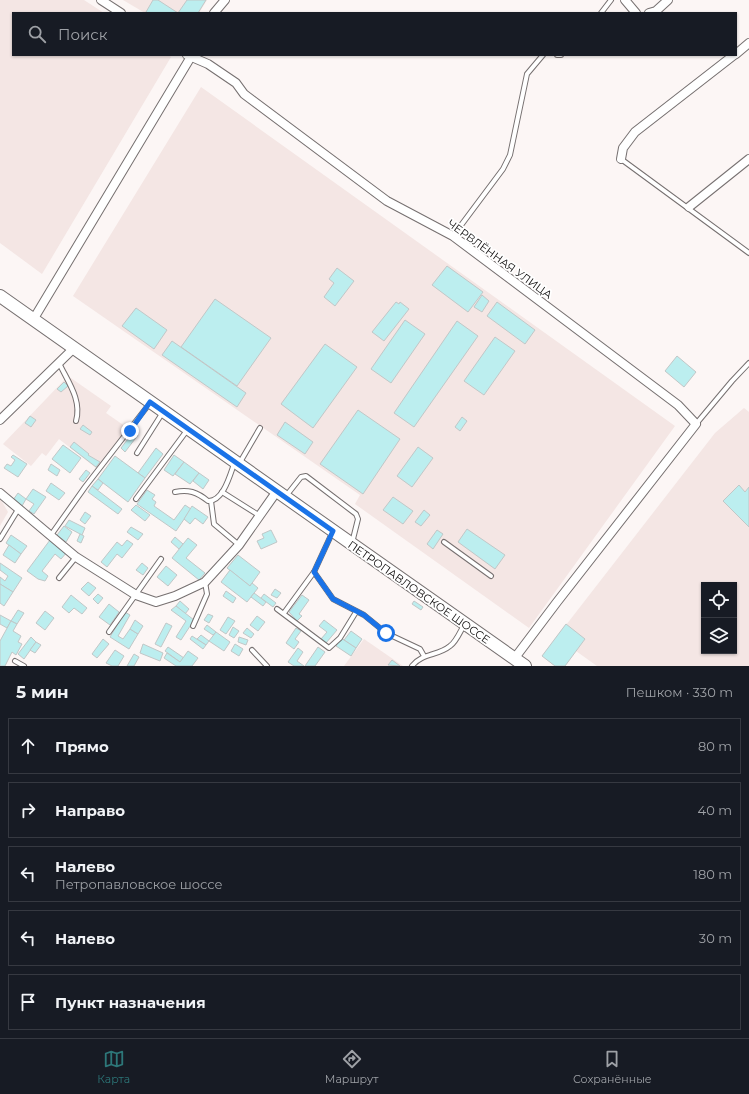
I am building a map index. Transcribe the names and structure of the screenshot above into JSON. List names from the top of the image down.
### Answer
{
  "streets": {
    "main road": ["ПЕТРОПАВЛОВСКОЕ ШОССЕ"],
    "street": ["ЧЕРВЛЁННАЯ УЛИЦА"]
  },
  "page": {
    "search": "Поиск",
    "heading": ["5 мин", "Пешком · 330 m"],
    "list": [
      ["Прямо", "80 m"],
      ["Направо", "40 m"],
      ["Налево", "Петропавловское шоссе", "180 m"],
      ["Налево", "30 m"],
      "Пункт назначения"
    ],
    "nav": ["Карта", "Маршрут", "Сохранённые"]
  }
}
